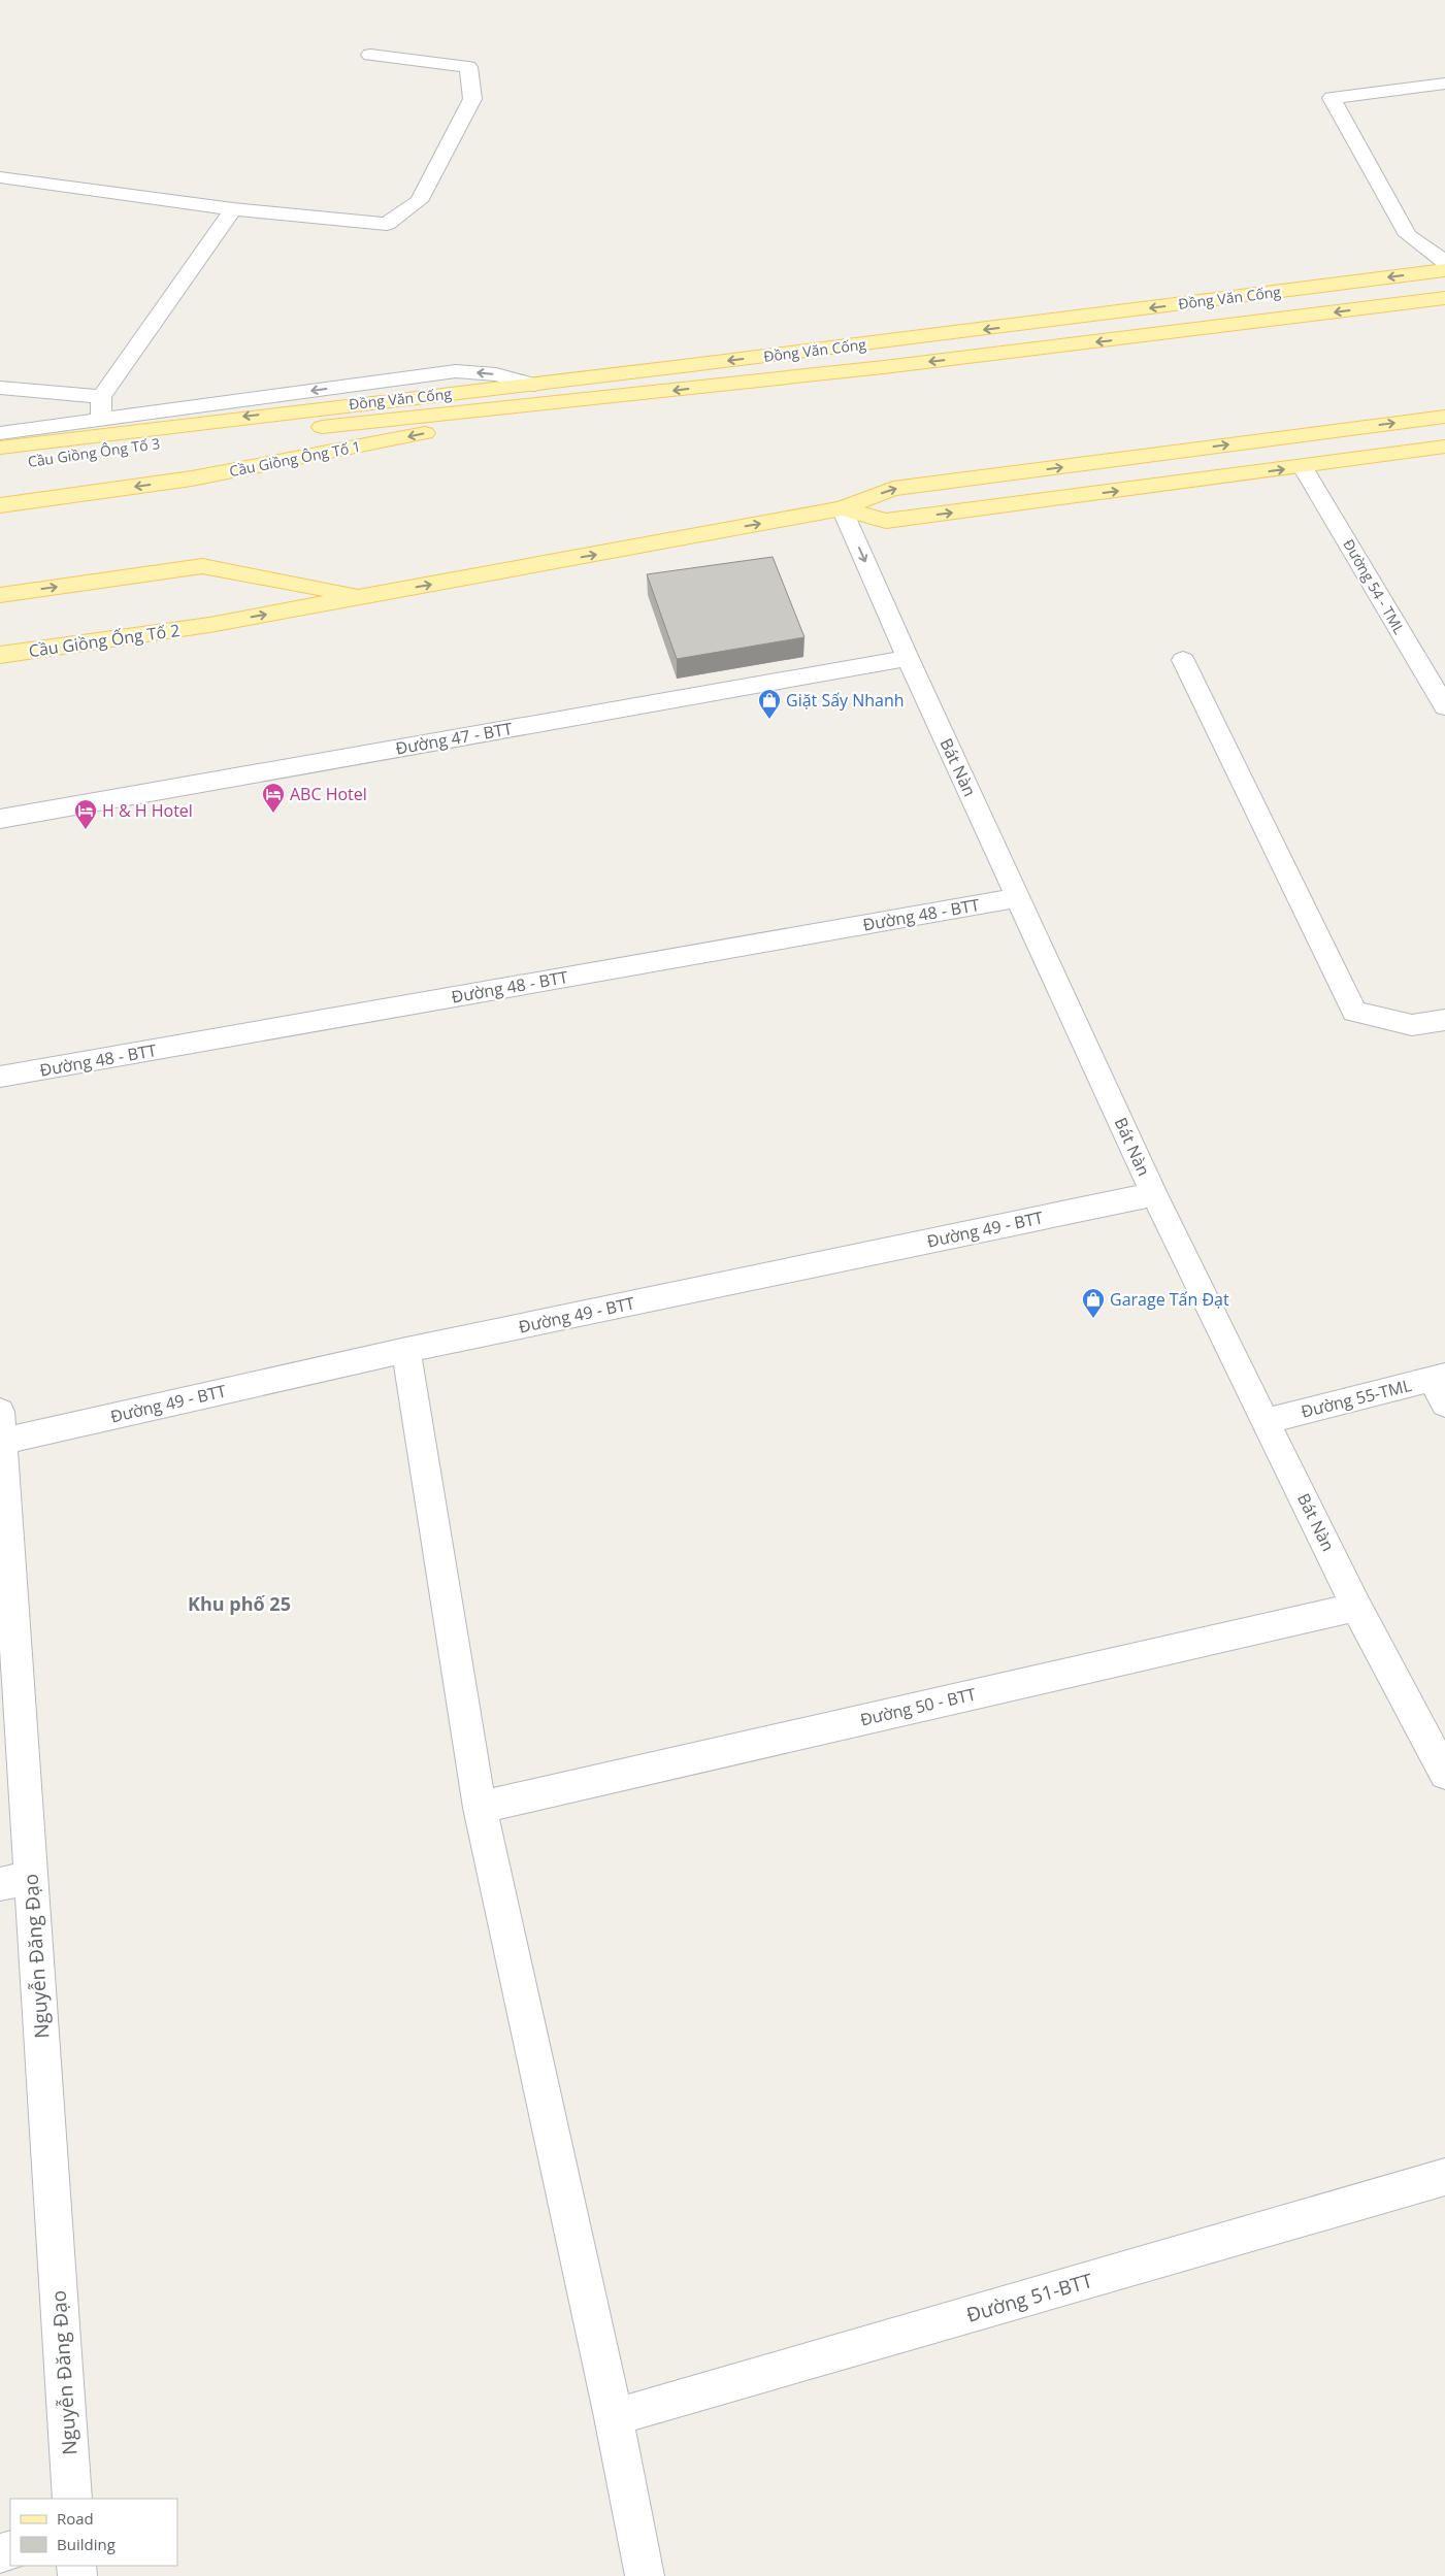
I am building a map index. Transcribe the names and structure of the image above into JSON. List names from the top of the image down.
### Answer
{
  "streets": {
    "main road": [
      "Đồng Văn Cống",
      "Cầu Giồng Ông Tố 3",
      "Cầu Giồng Ông Tố 1",
      "Cầu Giồng Ống Tố 2"
    ],
    "street": [
      "Đường 54 - TML",
      "Đường 47 - BTT",
      "Bát Nàn",
      "Đường 48 - BTT",
      "Đường 49 - BTT",
      "Đường 55-TML",
      "Đường 50 - BTT",
      "Nguyễn Đăng Đạo",
      "Đường 51-BTT"
    ]
  },
  "crossings": [
    ["Đồng Văn Cống", "Cầu Giồng Ông Tố 3"],
    ["Đồng Văn Cống", "Cầu Giồng Ông Tố 1"],
    ["Đường 47 - BTT", "Bát Nàn"],
    ["Bát Nàn", "Đường 48 - BTT"],
    ["Bát Nàn", "Đường 49 - BTT"],
    ["Bát Nàn", "Đường 55-TML"],
    ["Bát Nàn", "Đường 50 - BTT"],
    ["Đường 49 - BTT", "Nguyễn Đăng Đạo"]
  ],
  "districts": ["Khu phố 25"],
  "places": {
    "shop": ["Giặt Sấy Nhanh", "Garage Tấn Đạt"],
    "hotel": ["ABC Hotel", "H & H Hotel"]
  },
  "legend": ["Road", "Building"]
}
